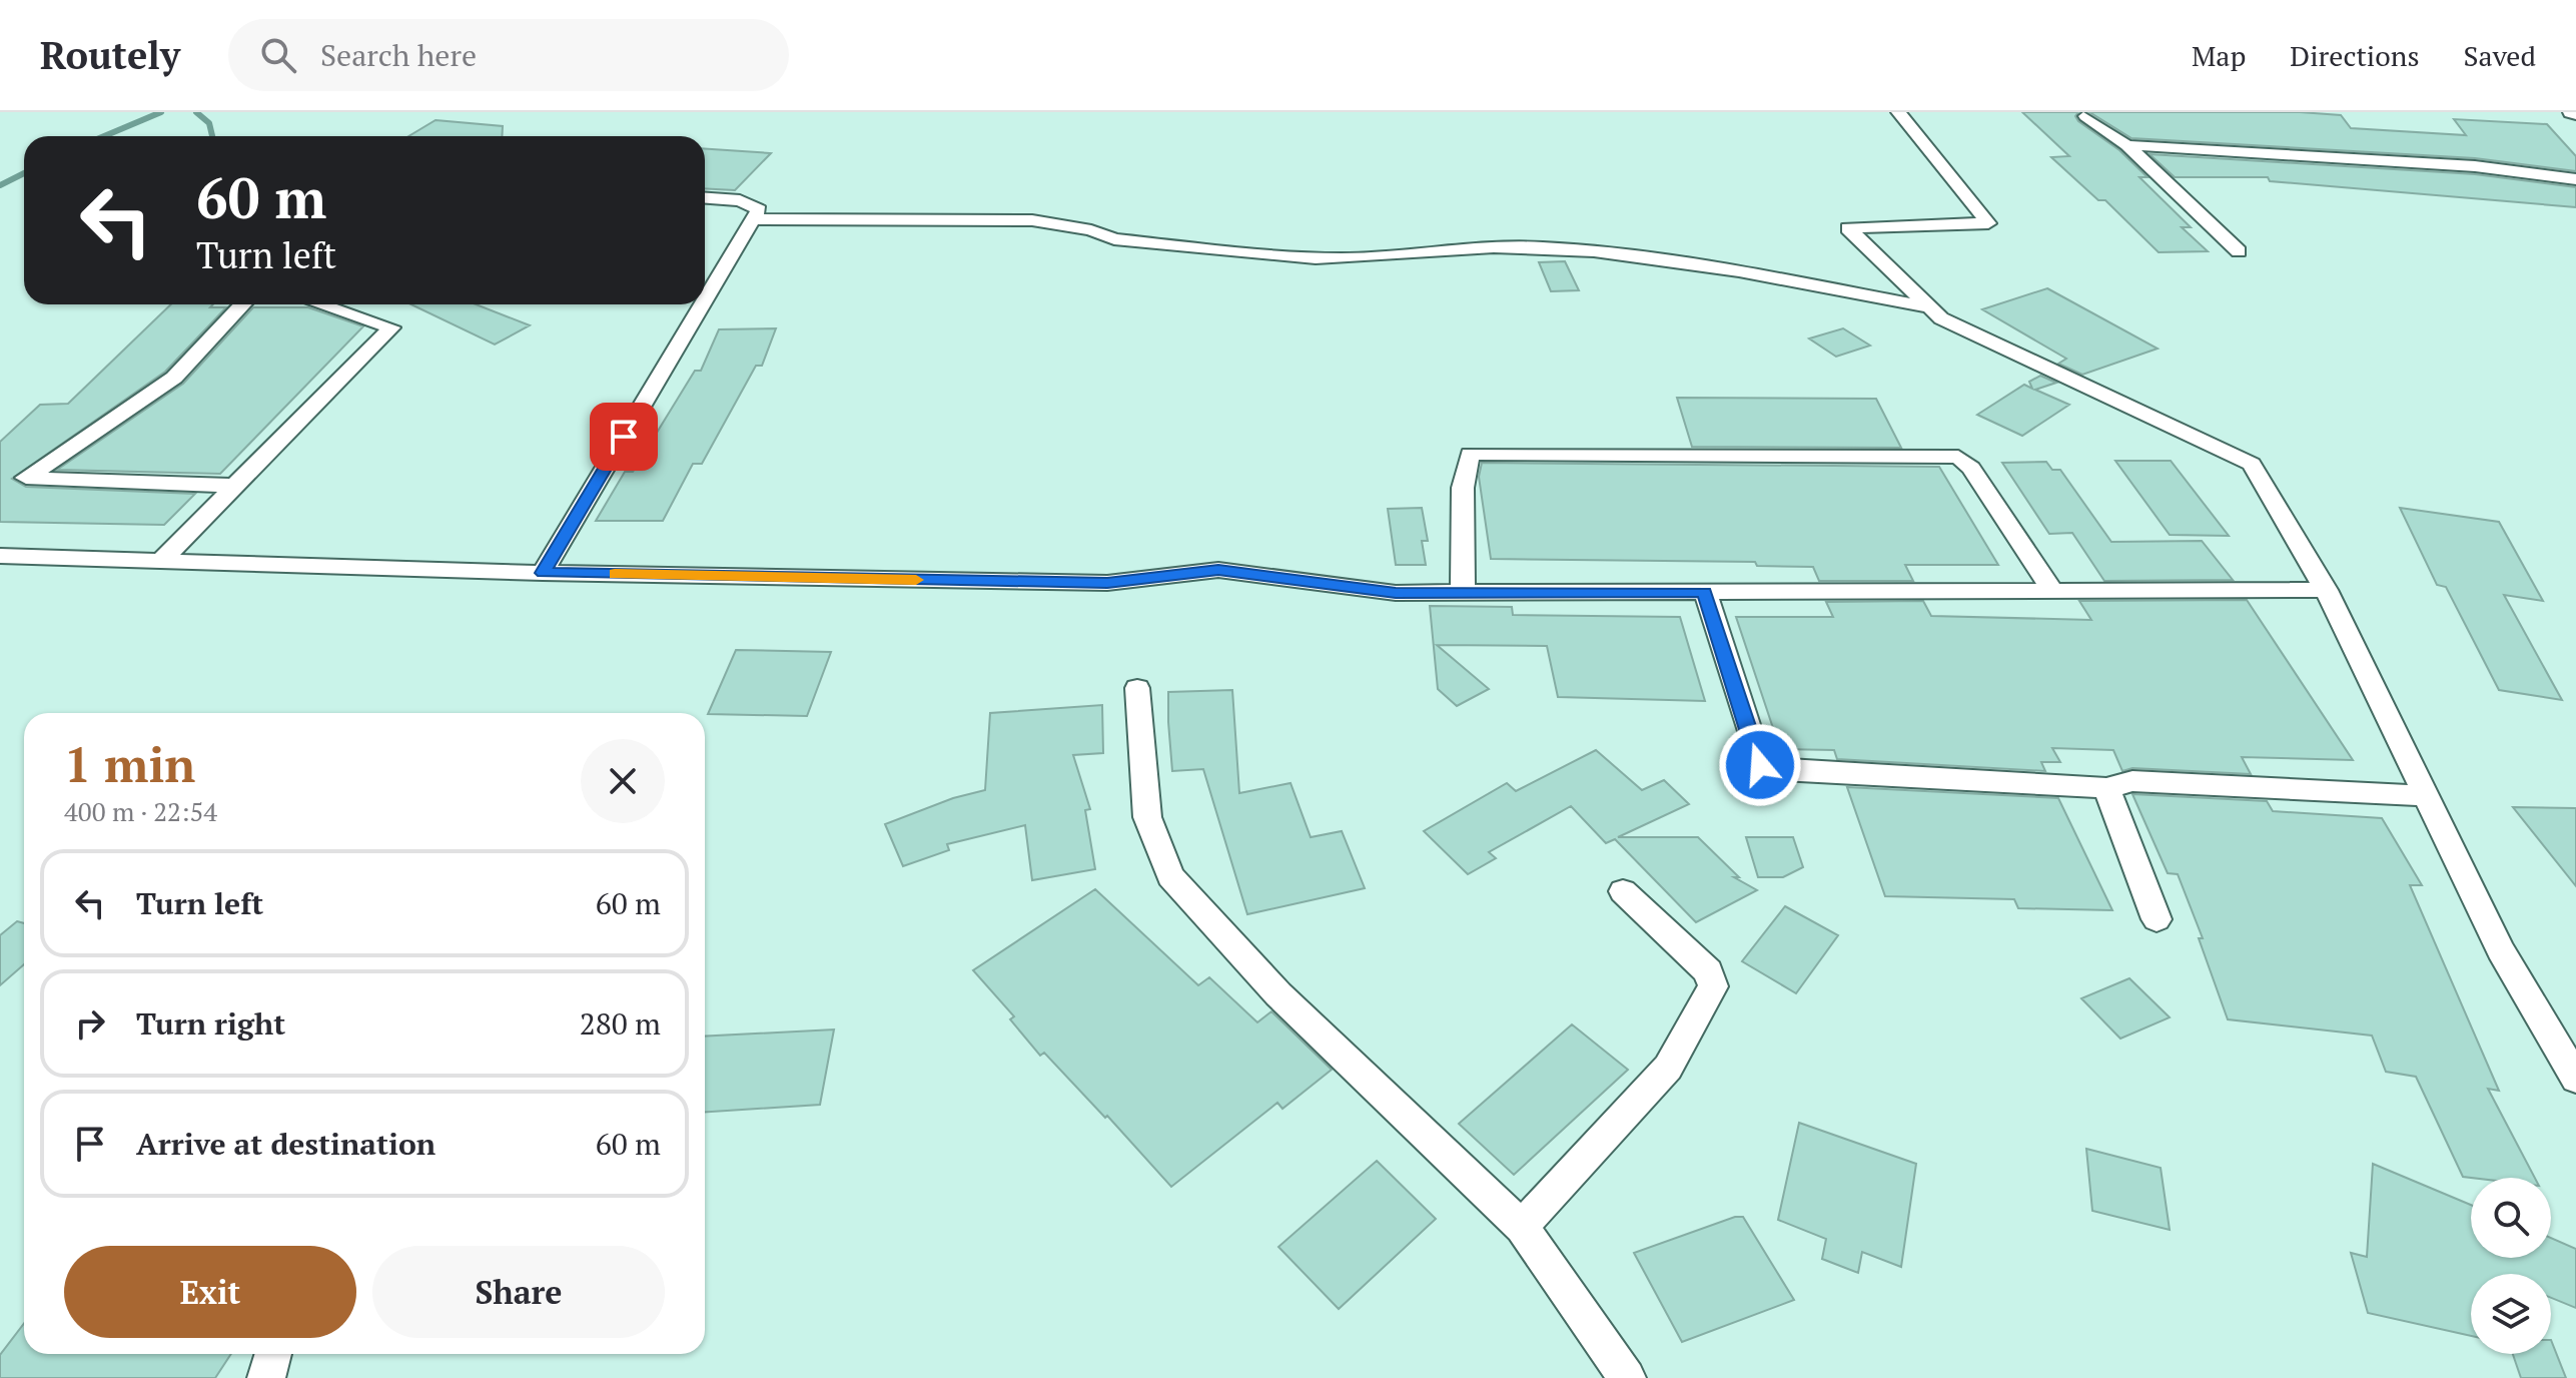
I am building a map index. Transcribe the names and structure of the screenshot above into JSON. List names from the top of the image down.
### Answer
{
  "page": {
    "header": "Routely",
    "search": "Search here",
    "nav": ["Map", "Directions", "Saved"],
    "turn": ["60 m", "Turn left"],
    "heading": ["1 min", "400 m · 22:54"],
    "list": [
      {
        "name": "Turn left",
        "value": "60 m"
      },
      {
        "name": "Turn right",
        "value": "280 m"
      },
      {
        "name": "Arrive at destination",
        "value": "60 m"
      }
    ],
    "buttons": ["Exit", "Share"]
  }
}
